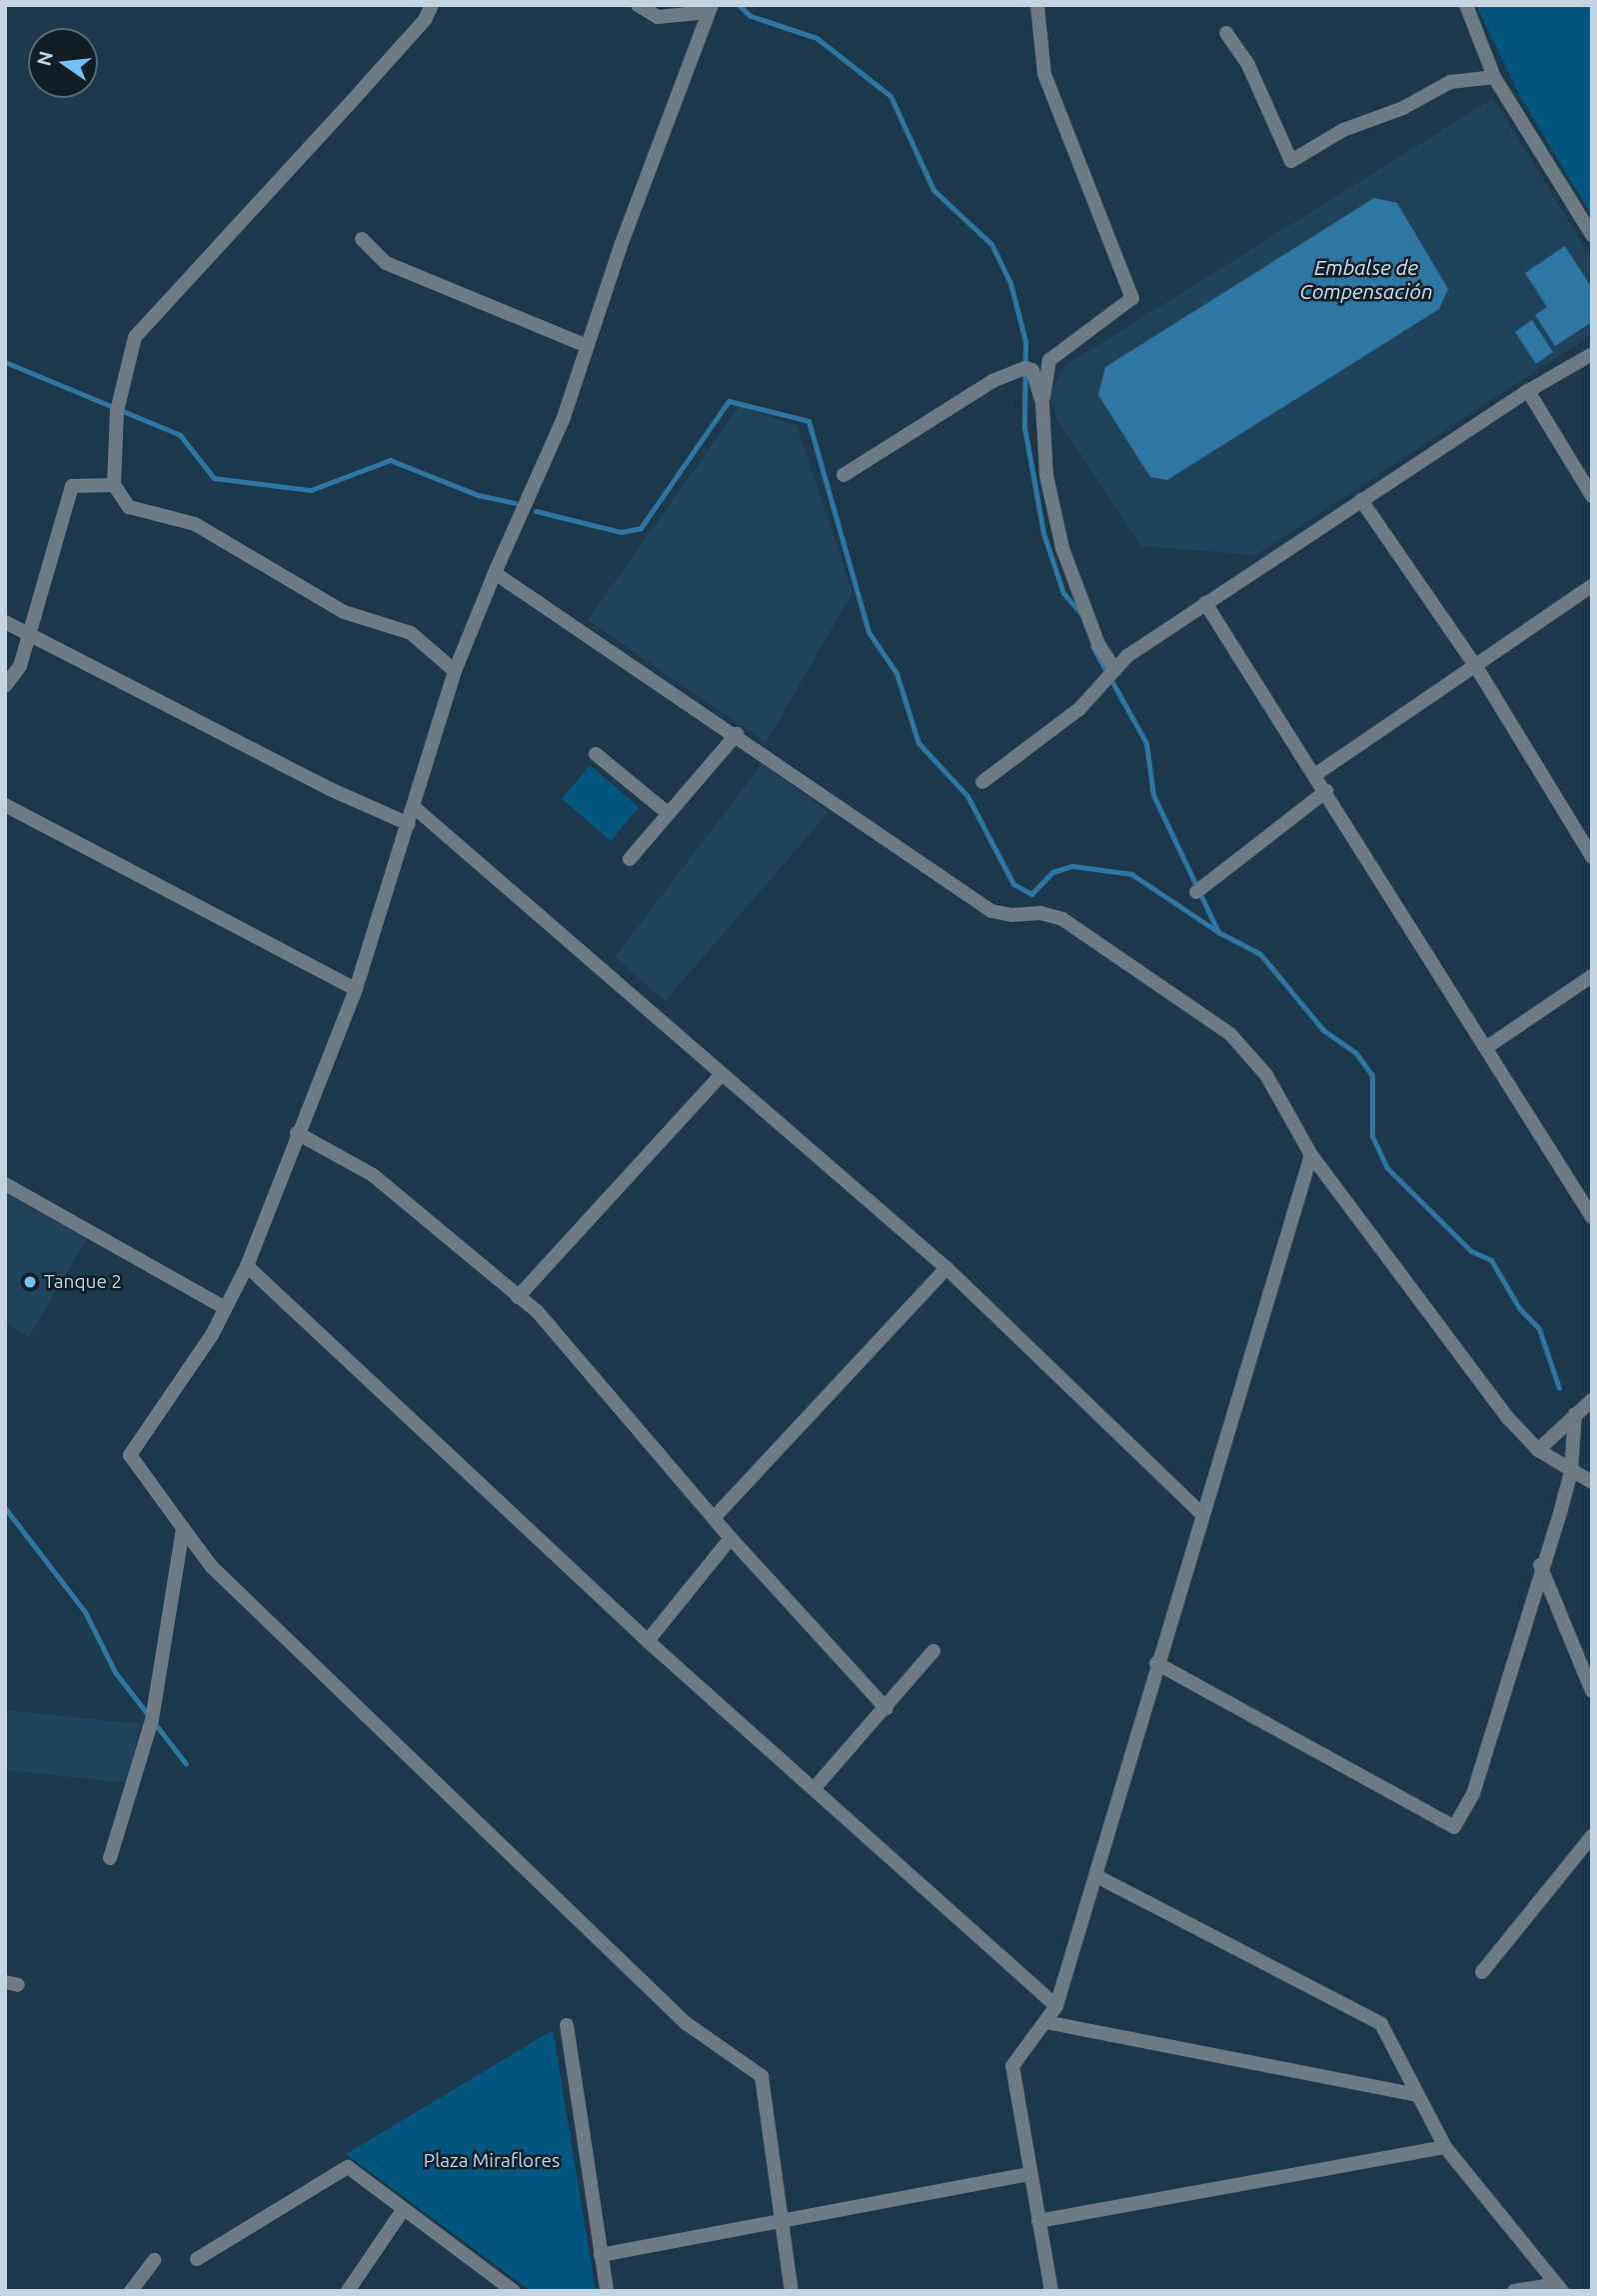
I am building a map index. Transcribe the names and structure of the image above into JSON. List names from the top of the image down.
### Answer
{
  "water": ["Embalse de Compensación"],
  "parks": ["Plaza Miraflores"],
  "places": ["Tanque 2"],
  "north": "left"
}
